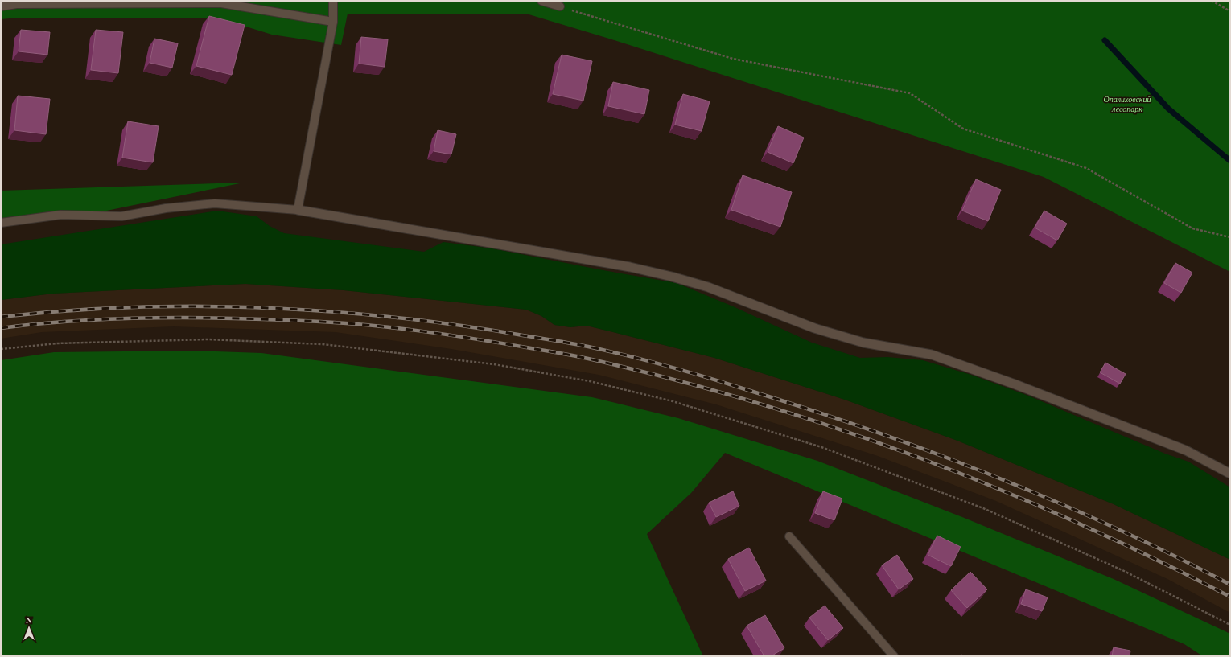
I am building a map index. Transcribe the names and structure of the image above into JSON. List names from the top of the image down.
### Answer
{
  "parks": ["Опалиховский лесопарк"],
  "north": "top"
}
